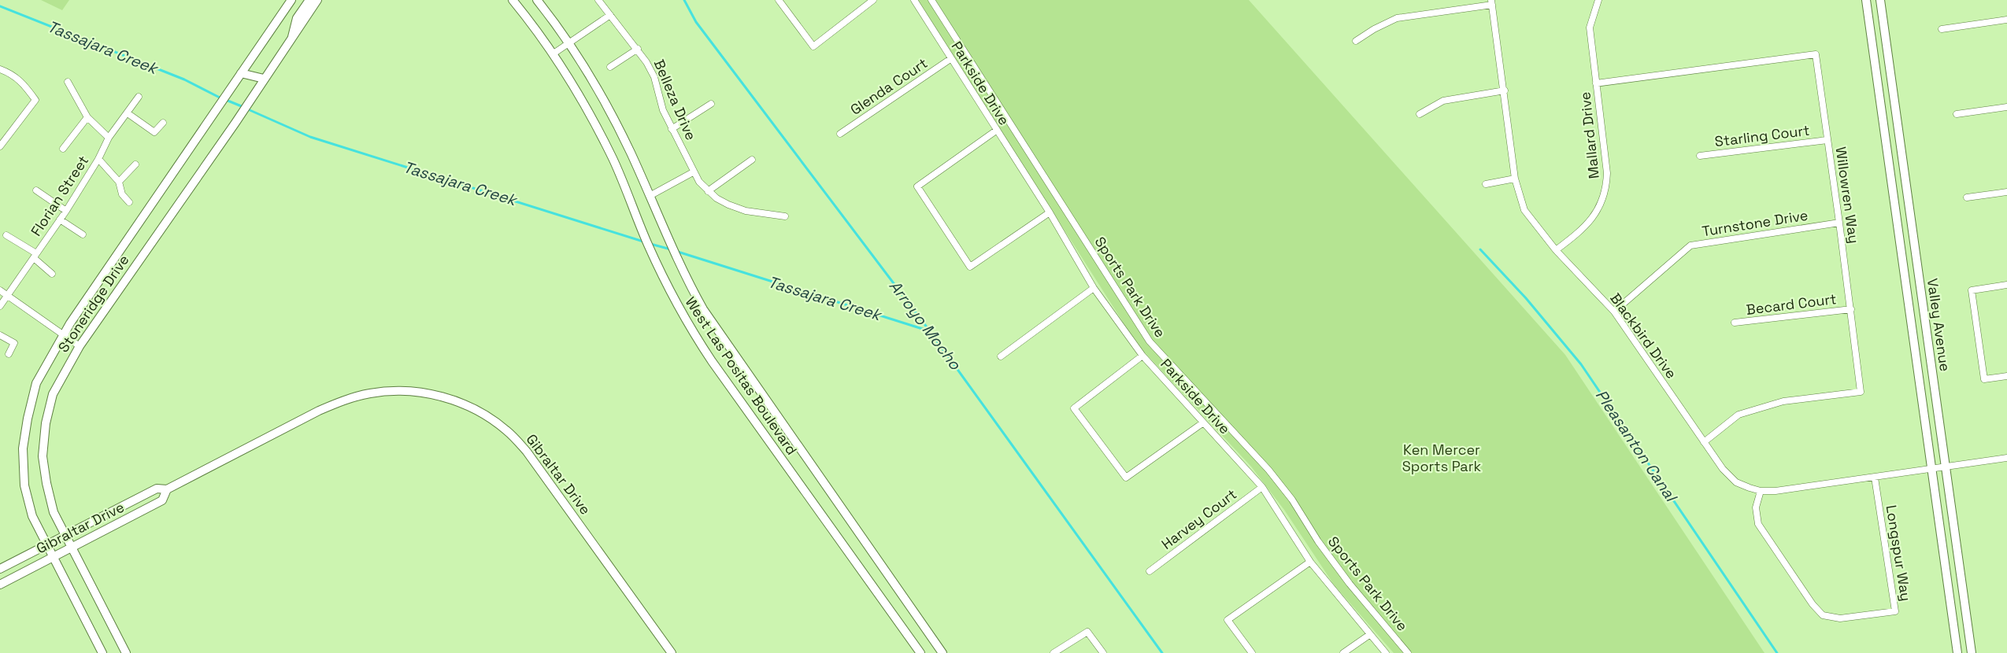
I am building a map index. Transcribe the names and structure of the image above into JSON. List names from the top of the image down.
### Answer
{
  "streets": {
    "main road": [
      "Stoneridge Drive",
      "Valley Avenue",
      "West Las Positas Boulevard",
      "Gibraltar Drive"
    ],
    "street": [
      "Parkside Drive",
      "Glenda Court",
      "Belleza Drive",
      "Mallard Drive",
      "Starling Court",
      "Willowren Way",
      "Florian Street",
      "Turnstone Drive",
      "Sports Park Drive",
      "Becard Court",
      "Blackbird Drive",
      "Harvey Court",
      "Longspur Way"
    ]
  },
  "crossings": [
    ["Parkside Drive", "Glenda Court"],
    ["Parkside Drive", "Harvey Court"],
    ["Mallard Drive", "Willowren Way"],
    ["Mallard Drive", "Blackbird Drive"],
    ["Starling Court", "Willowren Way"],
    ["Willowren Way", "Turnstone Drive"],
    ["Willowren Way", "Becard Court"],
    ["Willowren Way", "Blackbird Drive"],
    ["Turnstone Drive", "Blackbird Drive"],
    ["Stoneridge Drive", "Gibraltar Drive"],
    ["Valley Avenue", "Blackbird Drive"],
    ["Blackbird Drive", "Longspur Way"]
  ],
  "water": ["Tassajara Creek", "Arroyo Mocho", "Pleasanton Canal"],
  "parks": ["Ken Mercer Sports Park"]
}
